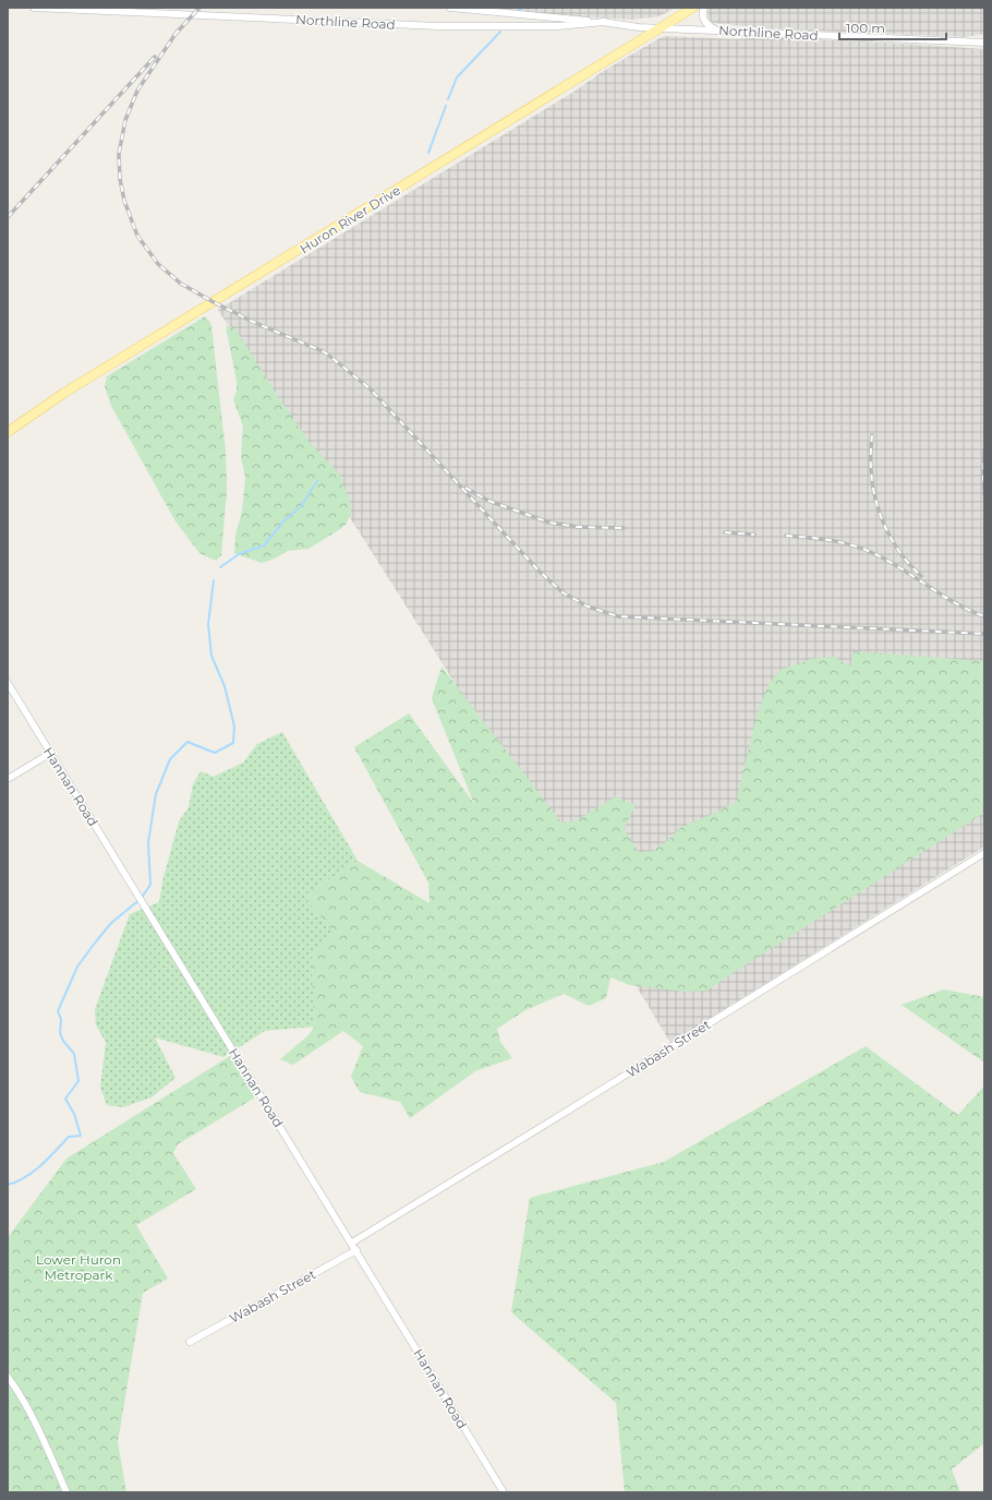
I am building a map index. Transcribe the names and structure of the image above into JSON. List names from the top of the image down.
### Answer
{
  "streets": {
    "main road": ["Huron River Drive"],
    "street": ["Northline Road", "Hannan Road", "Wabash Street"]
  },
  "crossings": [
    ["Northline Road", "Huron River Drive"],
    ["Hannan Road", "Wabash Street"]
  ],
  "parks": ["Lower Huron Metropark"],
  "scale_bar": "100 m"
}
